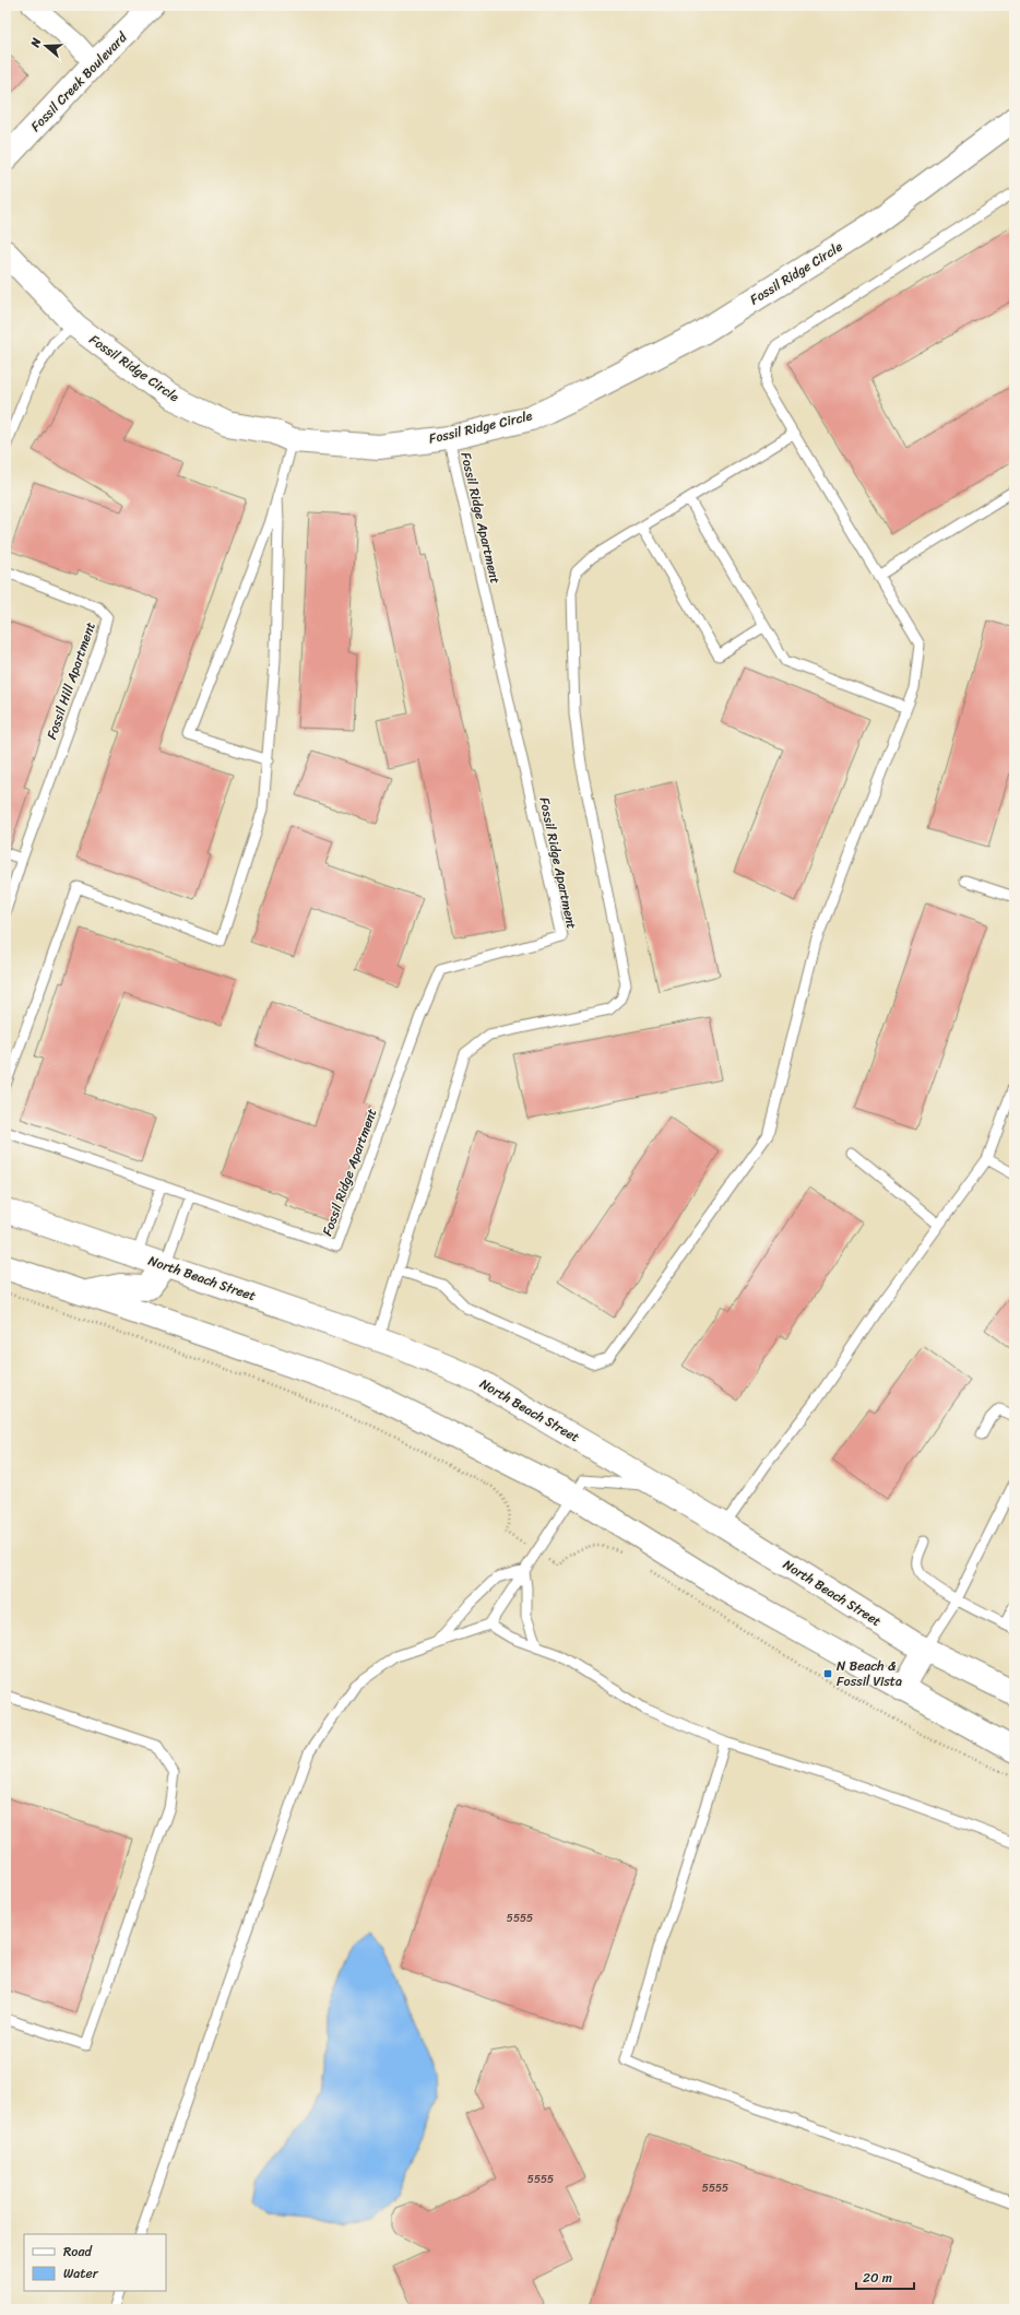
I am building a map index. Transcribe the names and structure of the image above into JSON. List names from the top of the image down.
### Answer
{
  "streets": {
    "main road": ["Fossil Creek Boulevard", "Fossil Ridge Circle", "North Beach Street"],
    "lane": ["Fossil Ridge Apartment", "Fossil Hill Apartment"]
  },
  "crossings": [
    ["Fossil Ridge Circle", "Fossil Ridge Apartment"]
  ],
  "places": {
    "transit": ["N Beach & Fossil Vista"]
  },
  "house_numbers": ["5555", "5555", "5555"],
  "legend": ["Road", "Water"],
  "scale_bar": "20 m",
  "north": "left"
}
